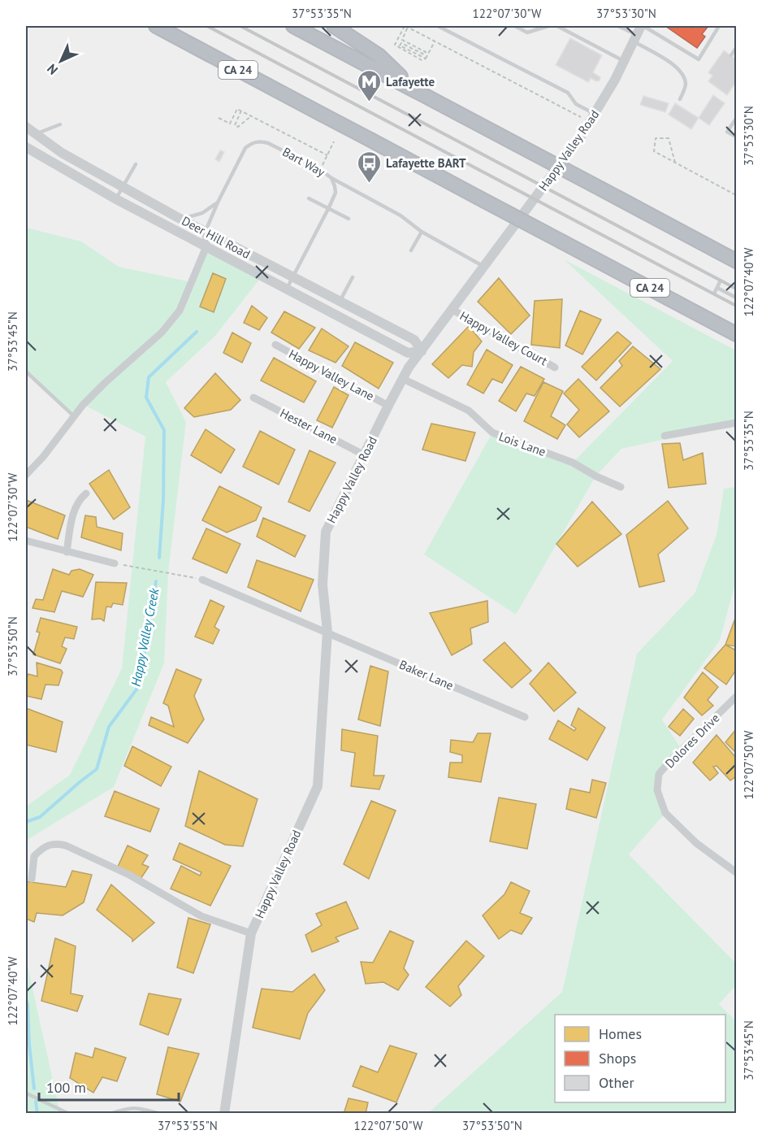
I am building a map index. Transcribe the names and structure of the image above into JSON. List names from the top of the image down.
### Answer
{
  "streets": {
    "highway": ["CA 24"],
    "street": [
      "Happy Valley Road",
      "Deer Hill Road",
      "Happy Valley Court",
      "Happy Valley Lane",
      "Hester Lane",
      "Lois Lane",
      "Baker Lane",
      "Dolores Drive"
    ],
    "lane": ["Bart Way"]
  },
  "crossings": [
    ["Happy Valley Road", "Deer Hill Road"],
    ["Happy Valley Road", "Happy Valley Court"],
    ["Happy Valley Road", "Happy Valley Lane"],
    ["Happy Valley Road", "Hester Lane"],
    ["Happy Valley Road", "Lois Lane"],
    ["Happy Valley Road", "Baker Lane"],
    ["Bart Way", "Deer Hill Road"]
  ],
  "water": ["Happy Valley Creek"],
  "places": {
    "metro station": ["Lafayette"],
    "bus stop": ["Lafayette BART"]
  },
  "legend": ["Homes", "Shops", "Other"],
  "scale_bar": "100 m",
  "north": "bottom left",
  "coordinates": [
    "37°53'35\"N",
    "122°07'30\"W",
    "37°53'30\"N",
    "122°07'40\"W",
    "37°53'45\"N",
    "37°53'50\"N",
    "122°07'50\"W",
    "37°53'55\"N"
  ]
}
